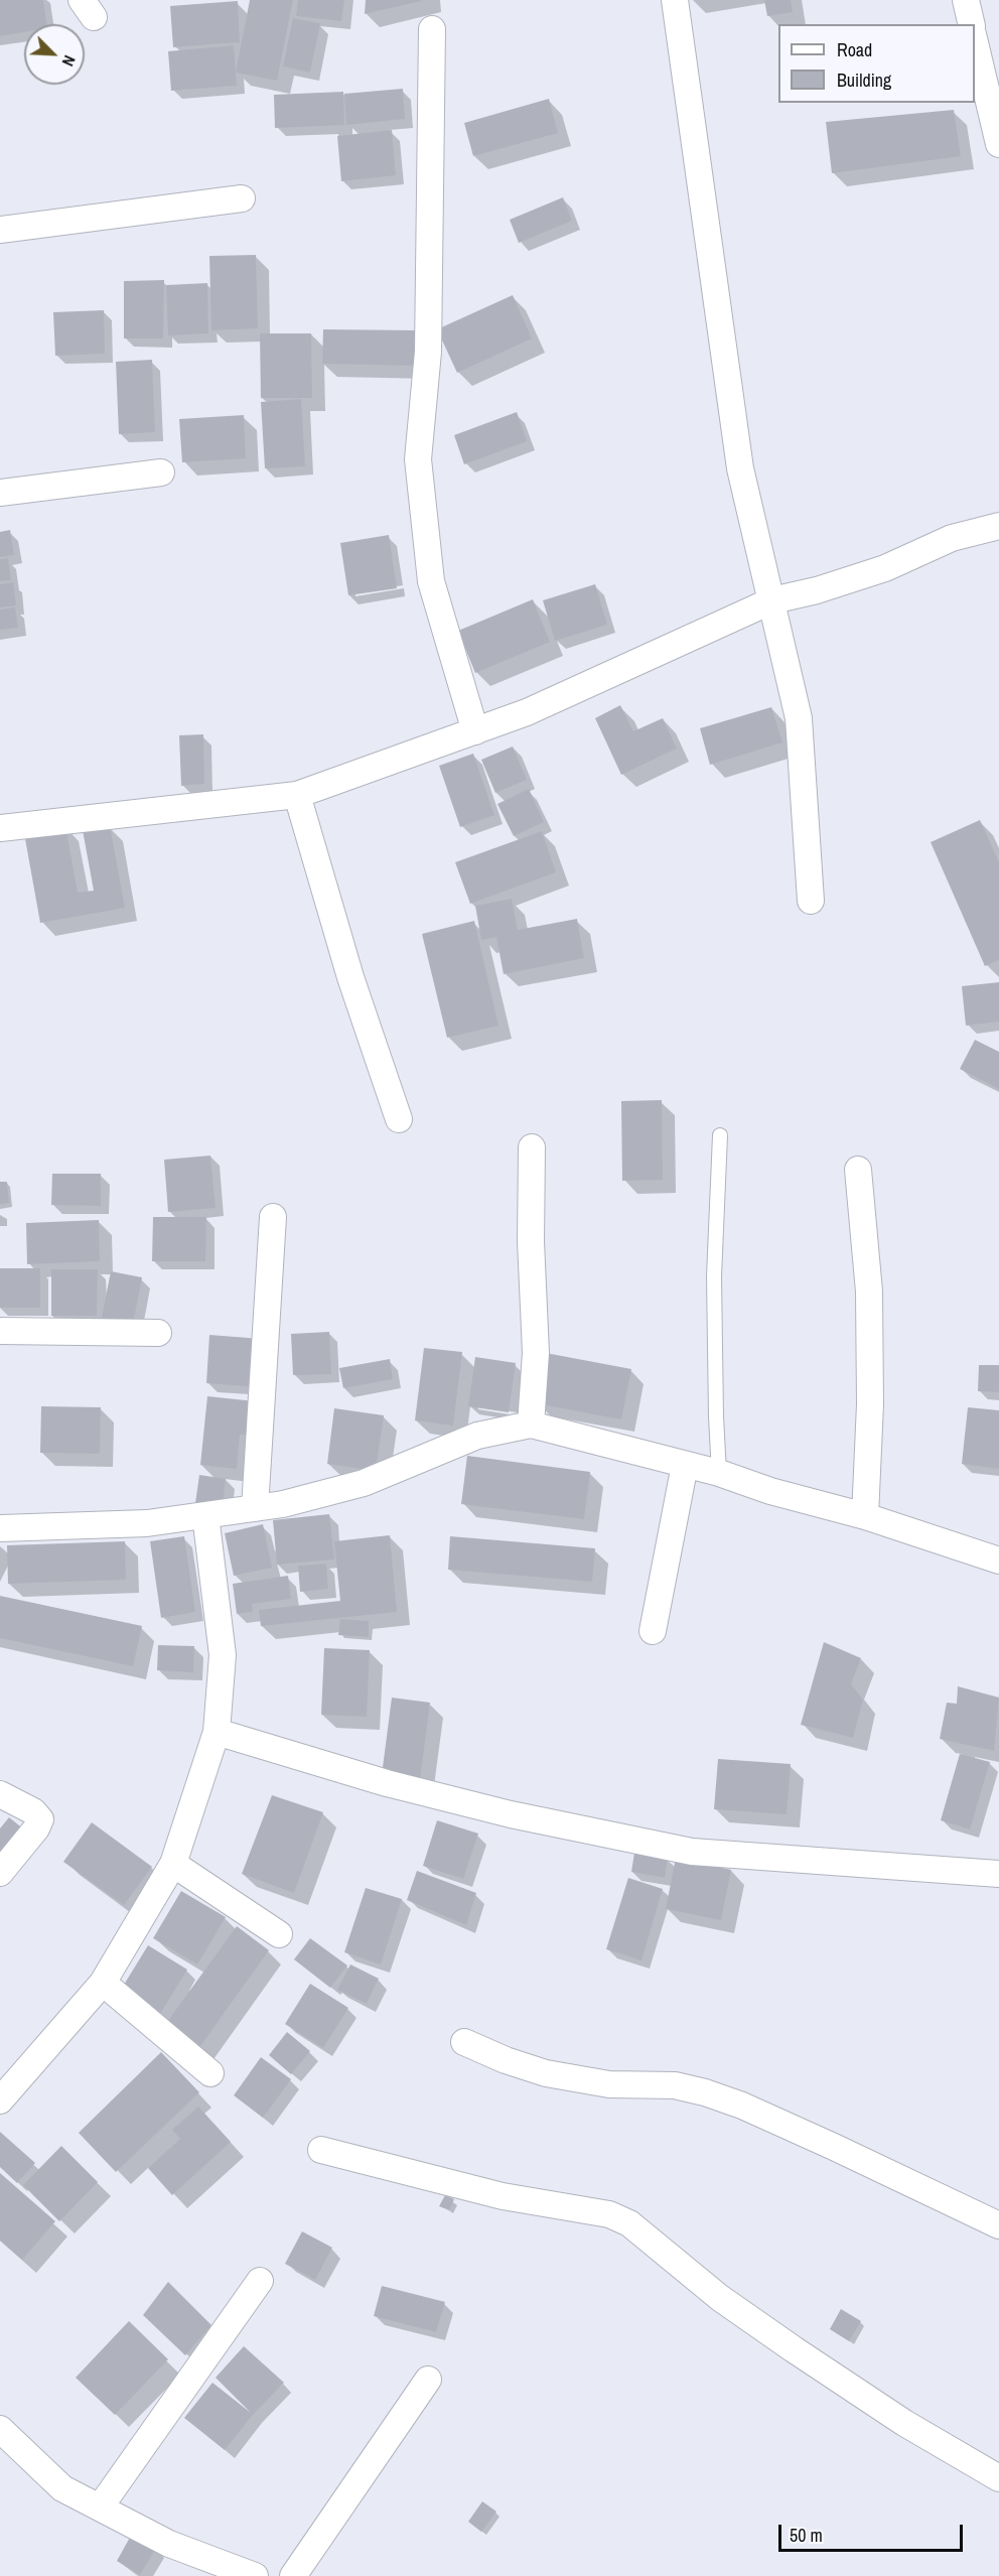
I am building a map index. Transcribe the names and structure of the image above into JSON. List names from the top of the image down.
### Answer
{
  "legend": ["Road", "Building"],
  "scale_bar": "50 m",
  "north": "bottom right"
}
